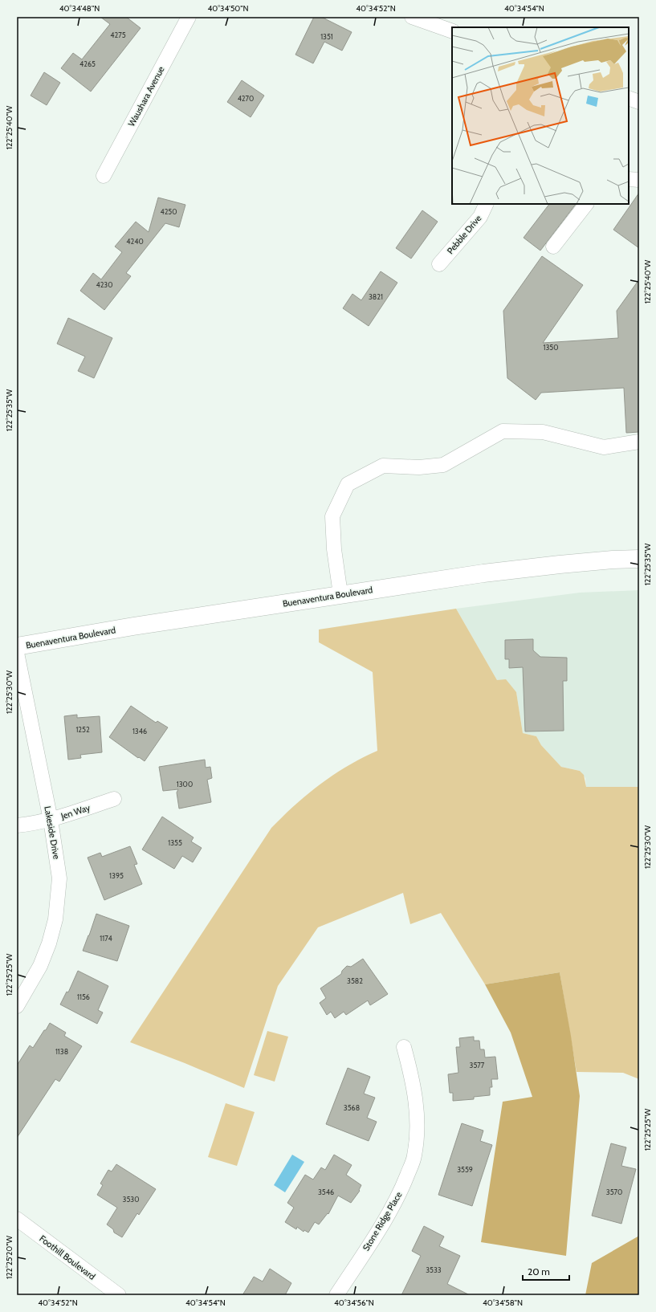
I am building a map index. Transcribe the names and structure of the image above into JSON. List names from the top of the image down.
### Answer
{
  "streets": {
    "main road": ["Buenaventura Boulevard"],
    "street": [
      "Waushara Avenue",
      "Pebble Drive",
      "Jen Way",
      "Lakeside Drive",
      "Stone Ridge Place",
      "Foothill Boulevard"
    ]
  },
  "crossings": [
    ["Jen Way", "Lakeside Drive"]
  ],
  "house_numbers": [
    "4275",
    "1351",
    "4265",
    "4270",
    "4250",
    "4240",
    "4230",
    "3821",
    "1350",
    "1252",
    "1346",
    "1300",
    "1355",
    "1395",
    "1174",
    "3582",
    "1156",
    "1138",
    "3577",
    "3568",
    "3559",
    "3546",
    "3570",
    "3530",
    "3533"
  ],
  "scale_bar": "20 m",
  "coordinates": [
    "40°34'48\"N",
    "40°34'50\"N",
    "40°34'52\"N",
    "40°34'54\"N",
    "122°25'40\"W",
    "122°25'35\"W",
    "122°25'30\"W",
    "122°25'25\"W",
    "122°25'20\"W",
    "40°34'56\"N",
    "40°34'58\"N"
  ]
}
